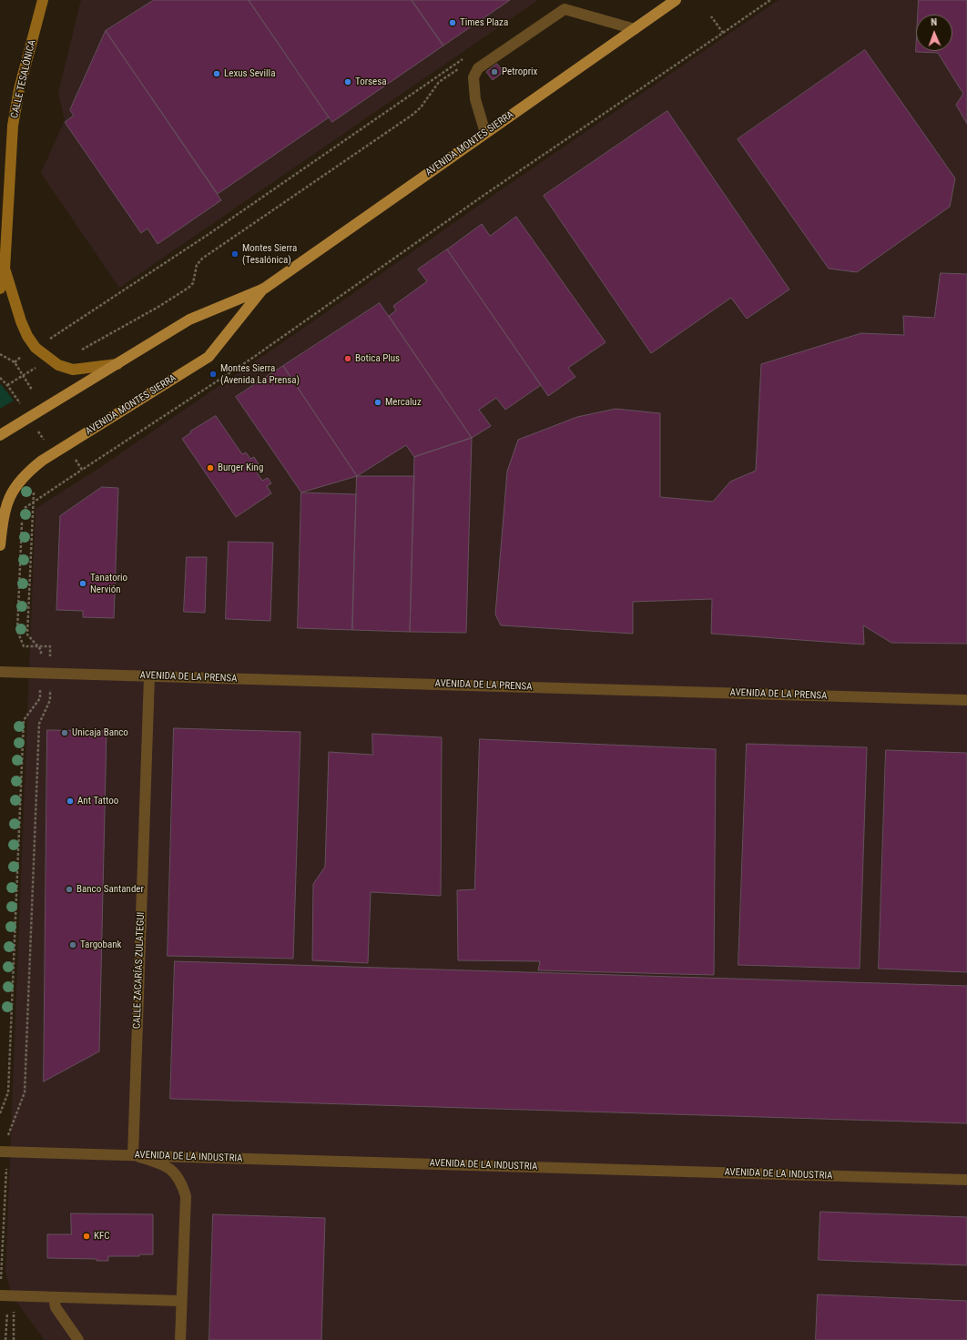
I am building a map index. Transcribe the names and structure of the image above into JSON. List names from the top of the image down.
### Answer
{
  "streets": {
    "main road": ["AVENIDA MONTES SIERRA"],
    "street": [
      "CALLE TESALÓNICA",
      "AVENIDA DE LA PRENSA",
      "CALLE ZACARÍAS ZULATEGUI",
      "AVENIDA DE LA INDUSTRIA"
    ]
  },
  "crossings": [
    ["AVENIDA DE LA PRENSA", "CALLE ZACARÍAS ZULATEGUI"],
    ["CALLE ZACARÍAS ZULATEGUI", "AVENIDA DE LA INDUSTRIA"]
  ],
  "places": [
    "Times Plaza",
    "Petroprix",
    "Lexus Sevilla",
    "Torsesa",
    "Montes Sierra (Tesalónica)",
    "Botica Plus",
    "Montes Sierra (Avenida La Prensa)",
    "Mercaluz",
    "Burger King",
    "Tanatorio Nervión",
    "Unicaja Banco",
    "Ant Tattoo",
    "Banco Santander",
    "Targobank",
    "KFC"
  ],
  "north": "top"
}
